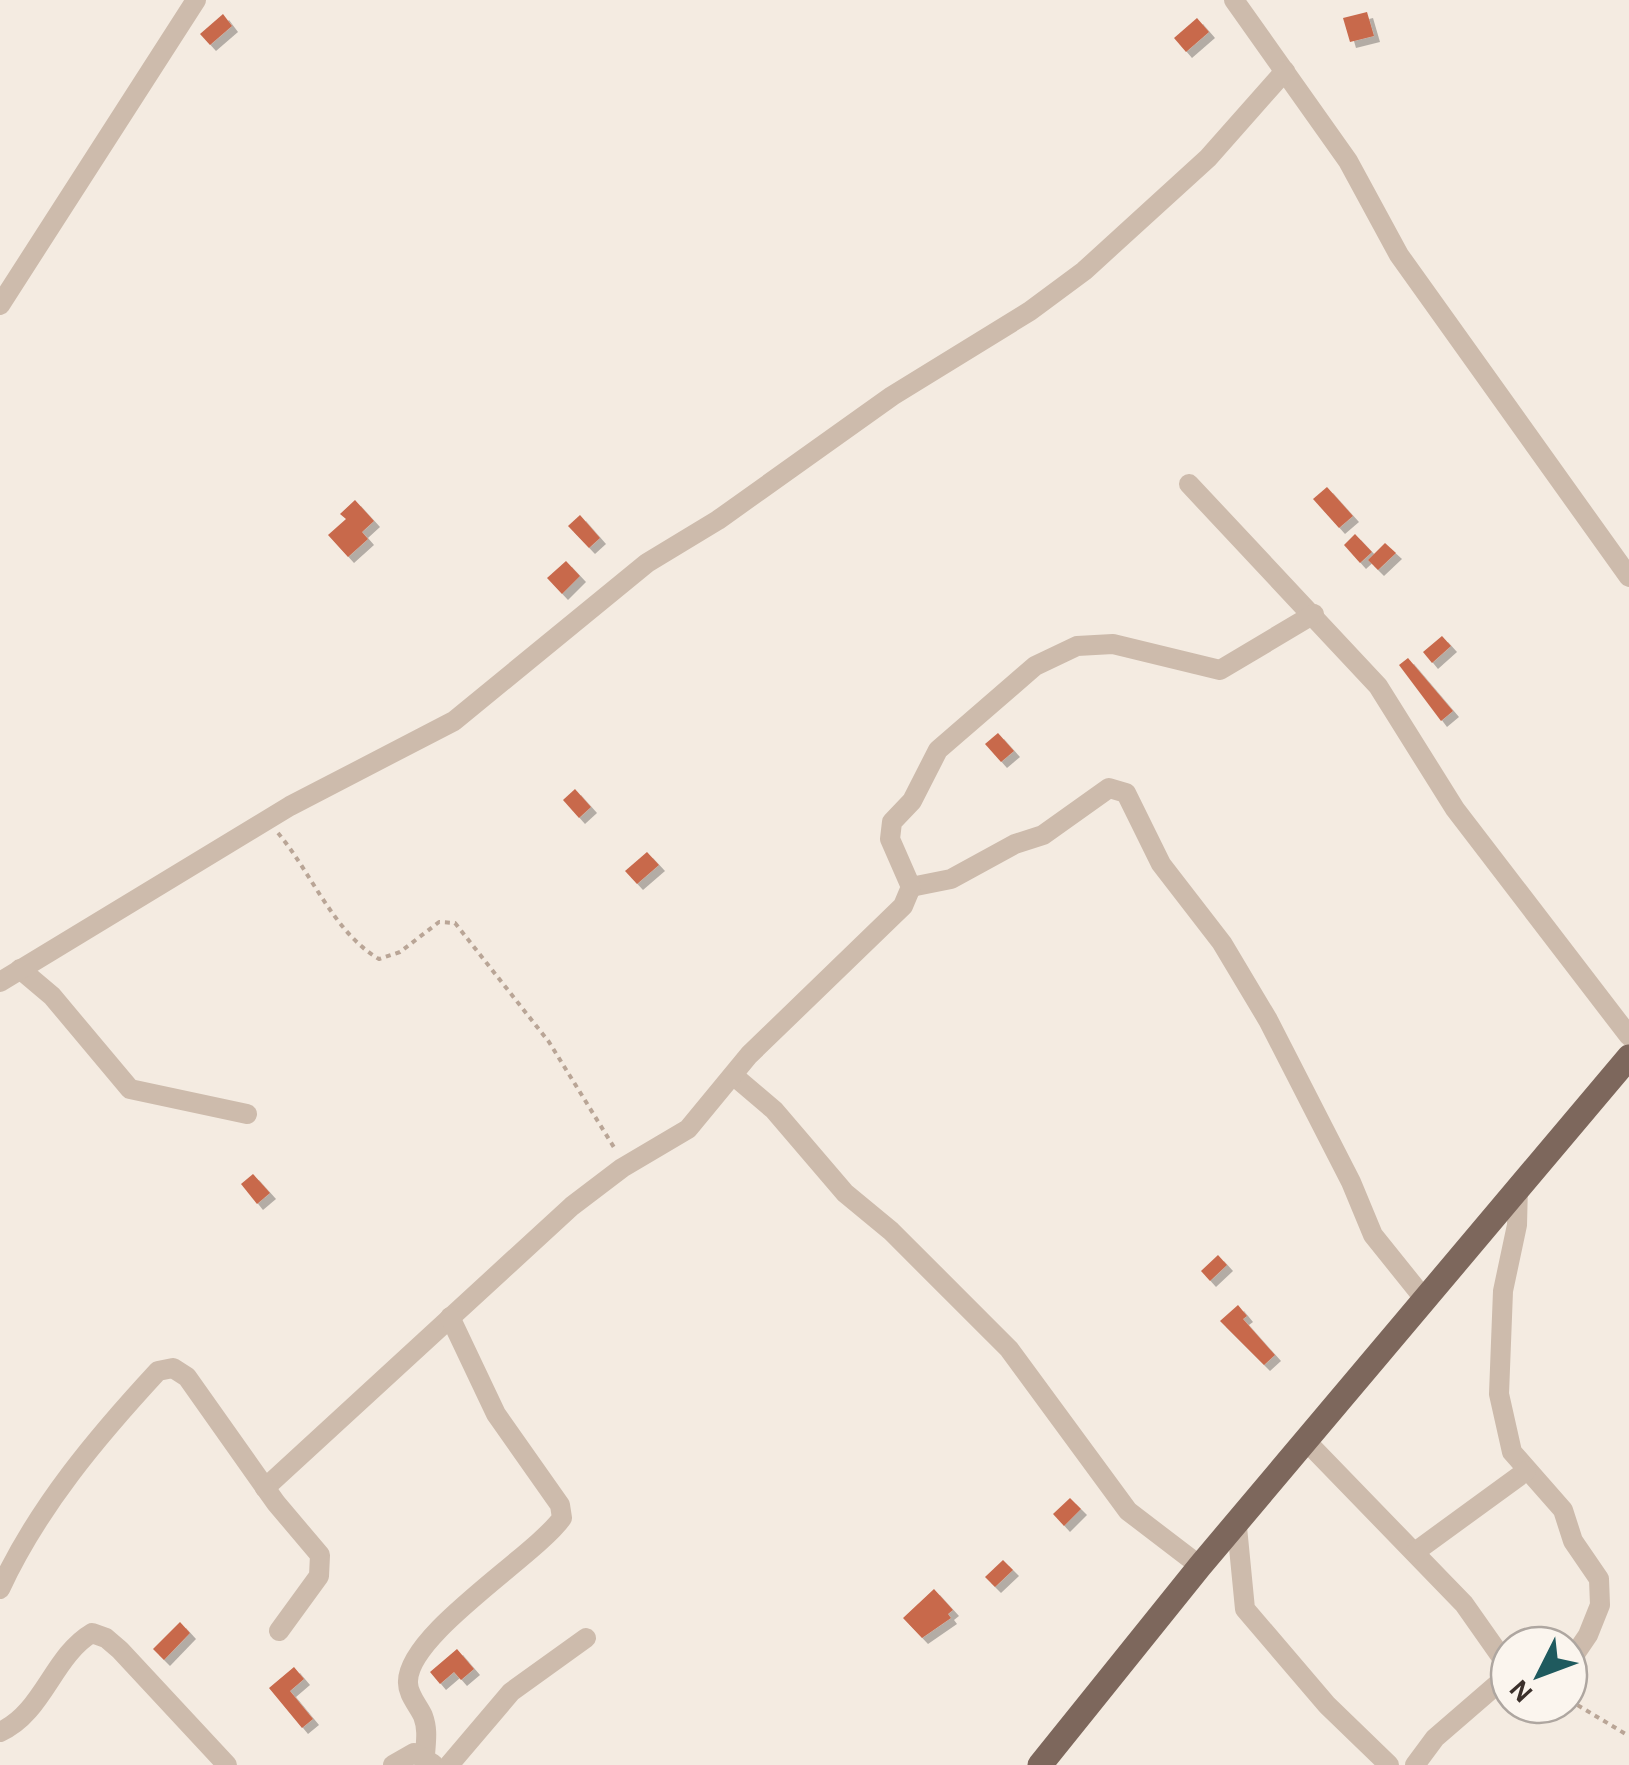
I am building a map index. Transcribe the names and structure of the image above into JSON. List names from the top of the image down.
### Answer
{
  "north": "bottom left"
}
